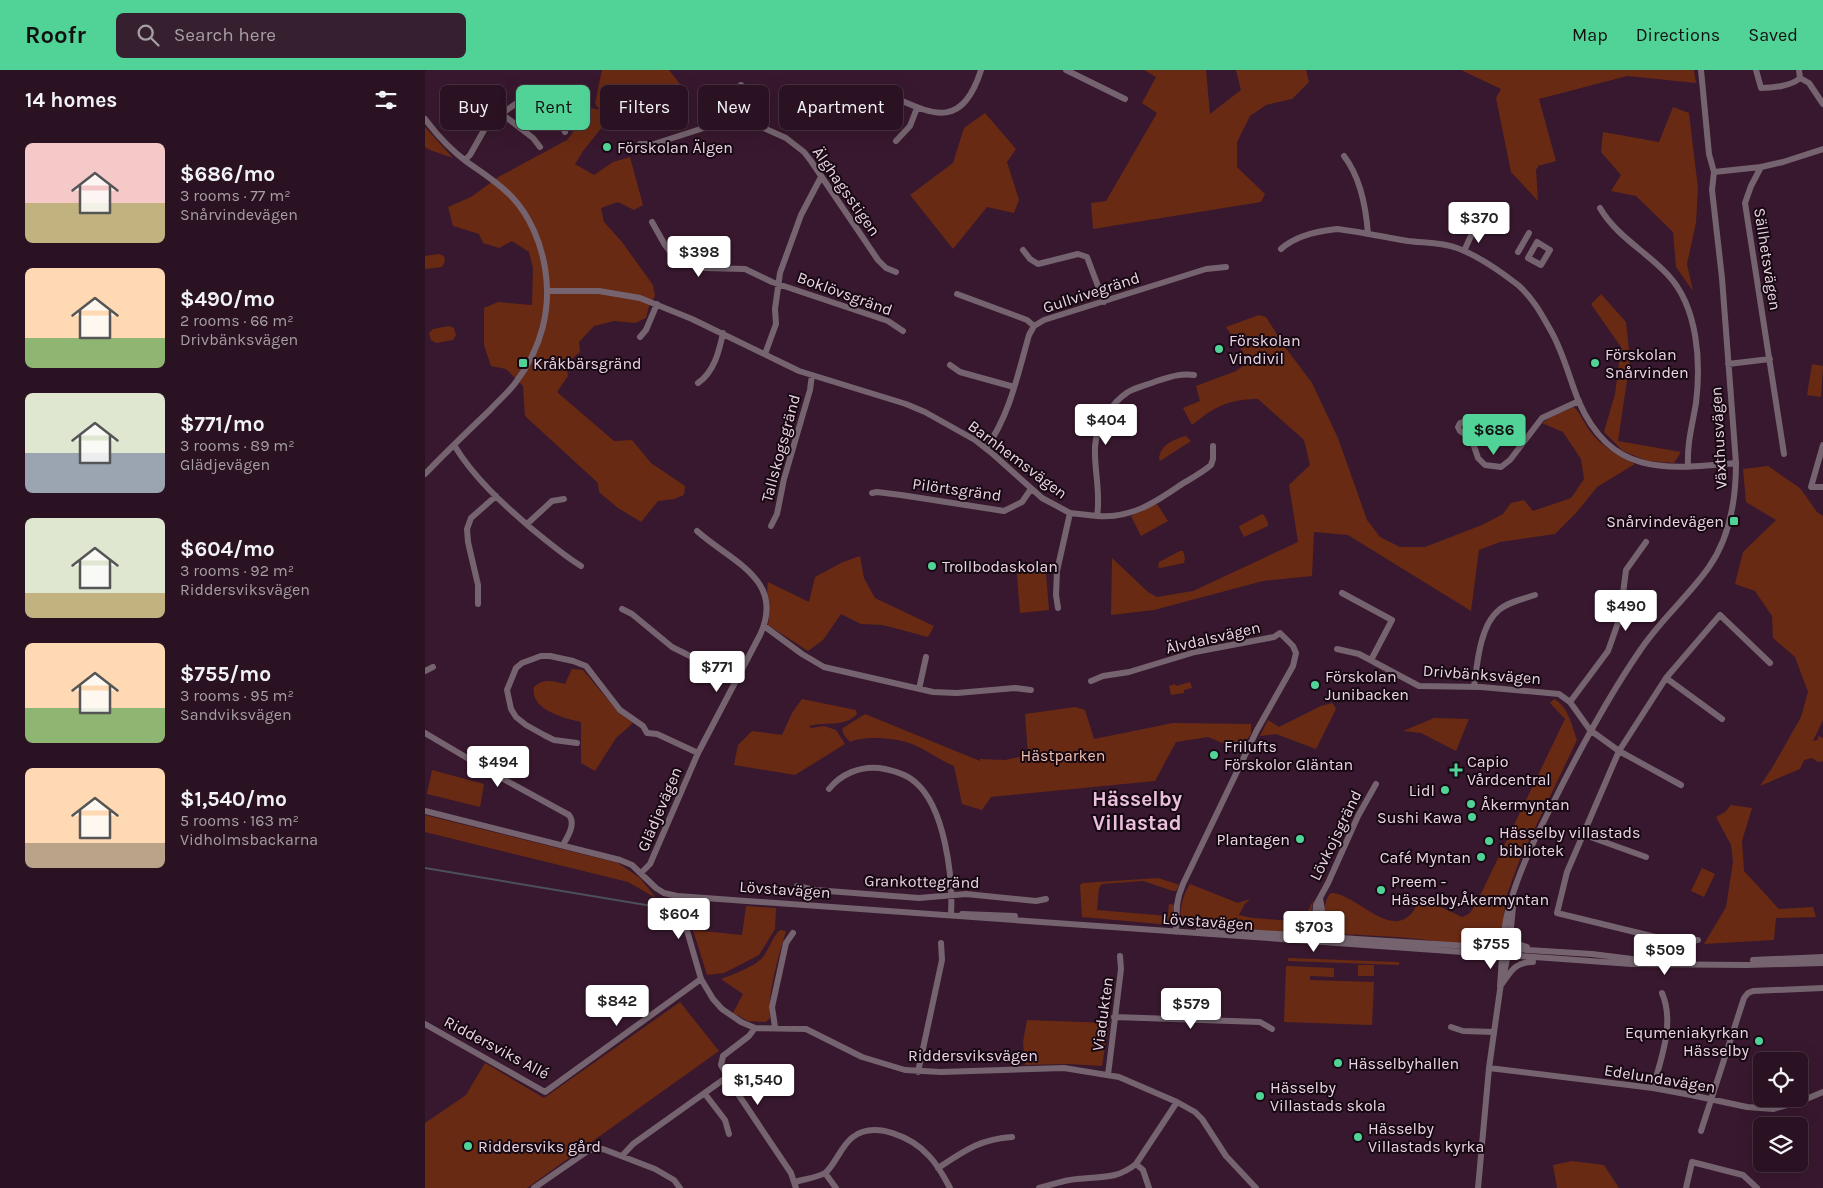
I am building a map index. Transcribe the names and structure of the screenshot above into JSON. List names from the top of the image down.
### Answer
{
  "streets": {
    "street": [
      "Älghagsstigen",
      "Sällhetsvägen",
      "Gullvivegränd",
      "Boklövsgränd",
      "Växthusvägen",
      "Tallskogsgränd",
      "Barnhemsvägen",
      "Pilörtsgränd",
      "Älvdalsvägen",
      "Drivbänksvägen",
      "Glädjevägen",
      "Lövkojsgränd",
      "Grankottegränd",
      "Lövstavägen",
      "Viadukten",
      "Riddersviks Allé",
      "Riddersviksvägen",
      "Edelundavägen"
    ]
  },
  "crossings": [
    ["Gullvivegränd", "Barnhemsvägen"],
    ["Växthusvägen", "Lövstavägen"],
    ["Tallskogsgränd", "Barnhemsvägen"],
    ["Barnhemsvägen", "Pilörtsgränd"],
    ["Älvdalsvägen", "Lövstavägen"],
    ["Glädjevägen", "Lövstavägen"],
    ["Lövkojsgränd", "Lövstavägen"],
    ["Lövstavägen", "Riddersviksvägen"],
    ["Viadukten", "Riddersviksvägen"],
    ["Riddersviks Allé", "Riddersviksvägen"]
  ],
  "districts": ["Hässelby Villastad"],
  "parks": ["Hästparken"],
  "places": {
    "other": [
      "Förskolan Älgen",
      "Förskolan Vindivil",
      "Förskolan Snårvinden",
      "Trollbodaskolan",
      "Förskolan Junibacken",
      "Frilufts Förskolor Gläntan",
      "Lidl",
      "Åkermyntan",
      "Sushi Kawa",
      "Plantagen",
      "Hässelby villastads bibliotek",
      "Café Myntan",
      "Preem - Hässelby,Åkermyntan",
      "Equmeniakyrkan Hässelby",
      "Hässelbyhallen",
      "Hässelby Villastads skola",
      "Hässelby Villastads kyrka",
      "Riddersviks gård"
    ],
    "transit": ["Kråkbärsgränd", "Snårvindevägen"],
    "health": ["Capio Vårdcentral"]
  },
  "page": {
    "header": "Roofr",
    "search": "Search here",
    "nav": ["Map", "Directions", "Saved"],
    "heading": "14 homes",
    "chip": [
      "Buy",
      "Rent",
      "Filters",
      "New",
      "Apartment"
    ],
    "list": [
      {
        "name": "$686/mo",
        "note": "3 rooms · 77 m² · Snårvindevägen"
      },
      {
        "name": "$490/mo",
        "note": "2 rooms · 66 m² · Drivbänksvägen"
      },
      {
        "name": "$771/mo",
        "note": "3 rooms · 89 m² · Glädjevägen"
      },
      {
        "name": "$604/mo",
        "note": "3 rooms · 92 m² · Riddersviksvägen"
      },
      {
        "name": "$755/mo",
        "note": "3 rooms · 95 m² · Sandviksvägen"
      },
      {
        "name": "$1,540/mo",
        "note": "5 rooms · 163 m² · Vidholmsbackarna"
      }
    ],
    "price": [
      "$370",
      "$398",
      "$404",
      "$686",
      "$490",
      "$771",
      "$494",
      "$604",
      "$703",
      "$755",
      "$509",
      "$842",
      "$579",
      "$1,540"
    ]
  }
}
